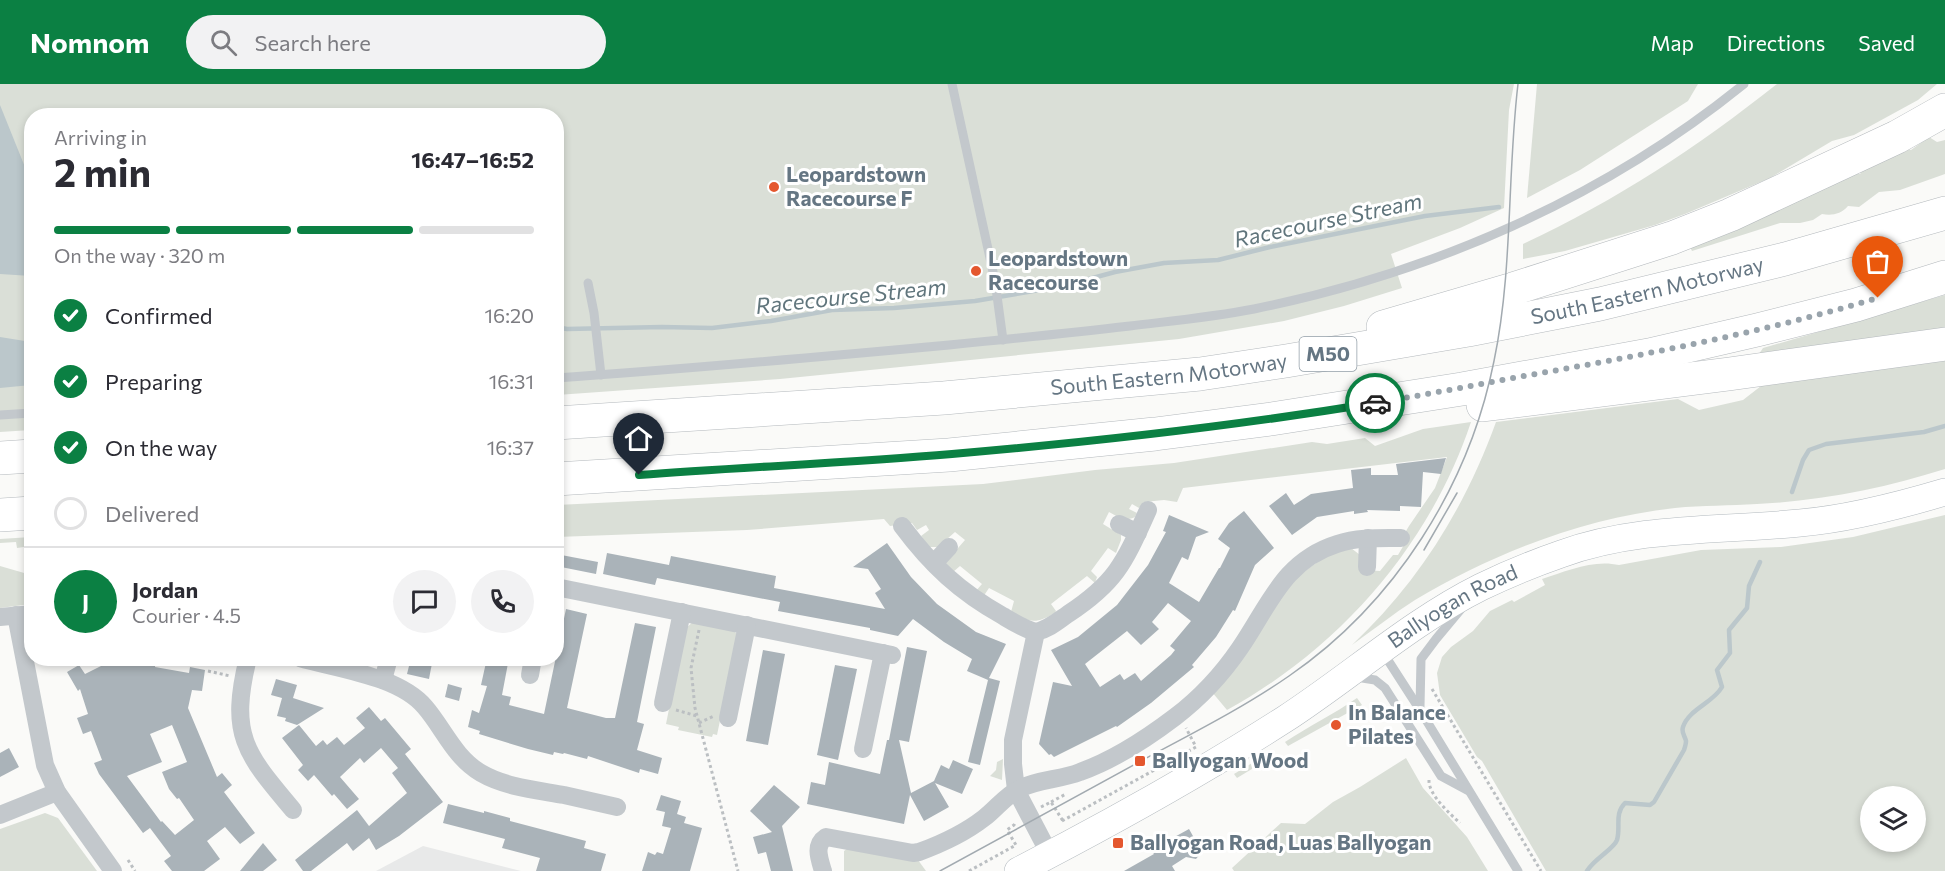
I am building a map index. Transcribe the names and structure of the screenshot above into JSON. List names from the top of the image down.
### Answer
{
  "streets": {
    "highway": ["South Eastern Motorway", "M50"],
    "street": ["Ballyogan Road"]
  },
  "water": ["Racecourse Stream"],
  "places": {
    "other": ["Leopardstown Racecourse F", "Leopardstown Racecourse", "In Balance Pilates"],
    "transit": ["Ballyogan Wood", "Ballyogan Road, Luas Ballyogan"]
  },
  "page": {
    "header": "Nomnom",
    "search": "Search here",
    "nav": ["Map", "Directions", "Saved"],
    "heading": ["2 min", "Arriving in", "16:47–16:52"],
    "panel": ["Jordan", "Courier · 4.5"],
    "bar": "On the way · 320 m",
    "list": [
      ["Confirmed", "16:20"],
      ["Preparing", "16:31"],
      ["On the way", "16:37"],
      "Delivered"
    ],
    "round": "J"
  }
}
